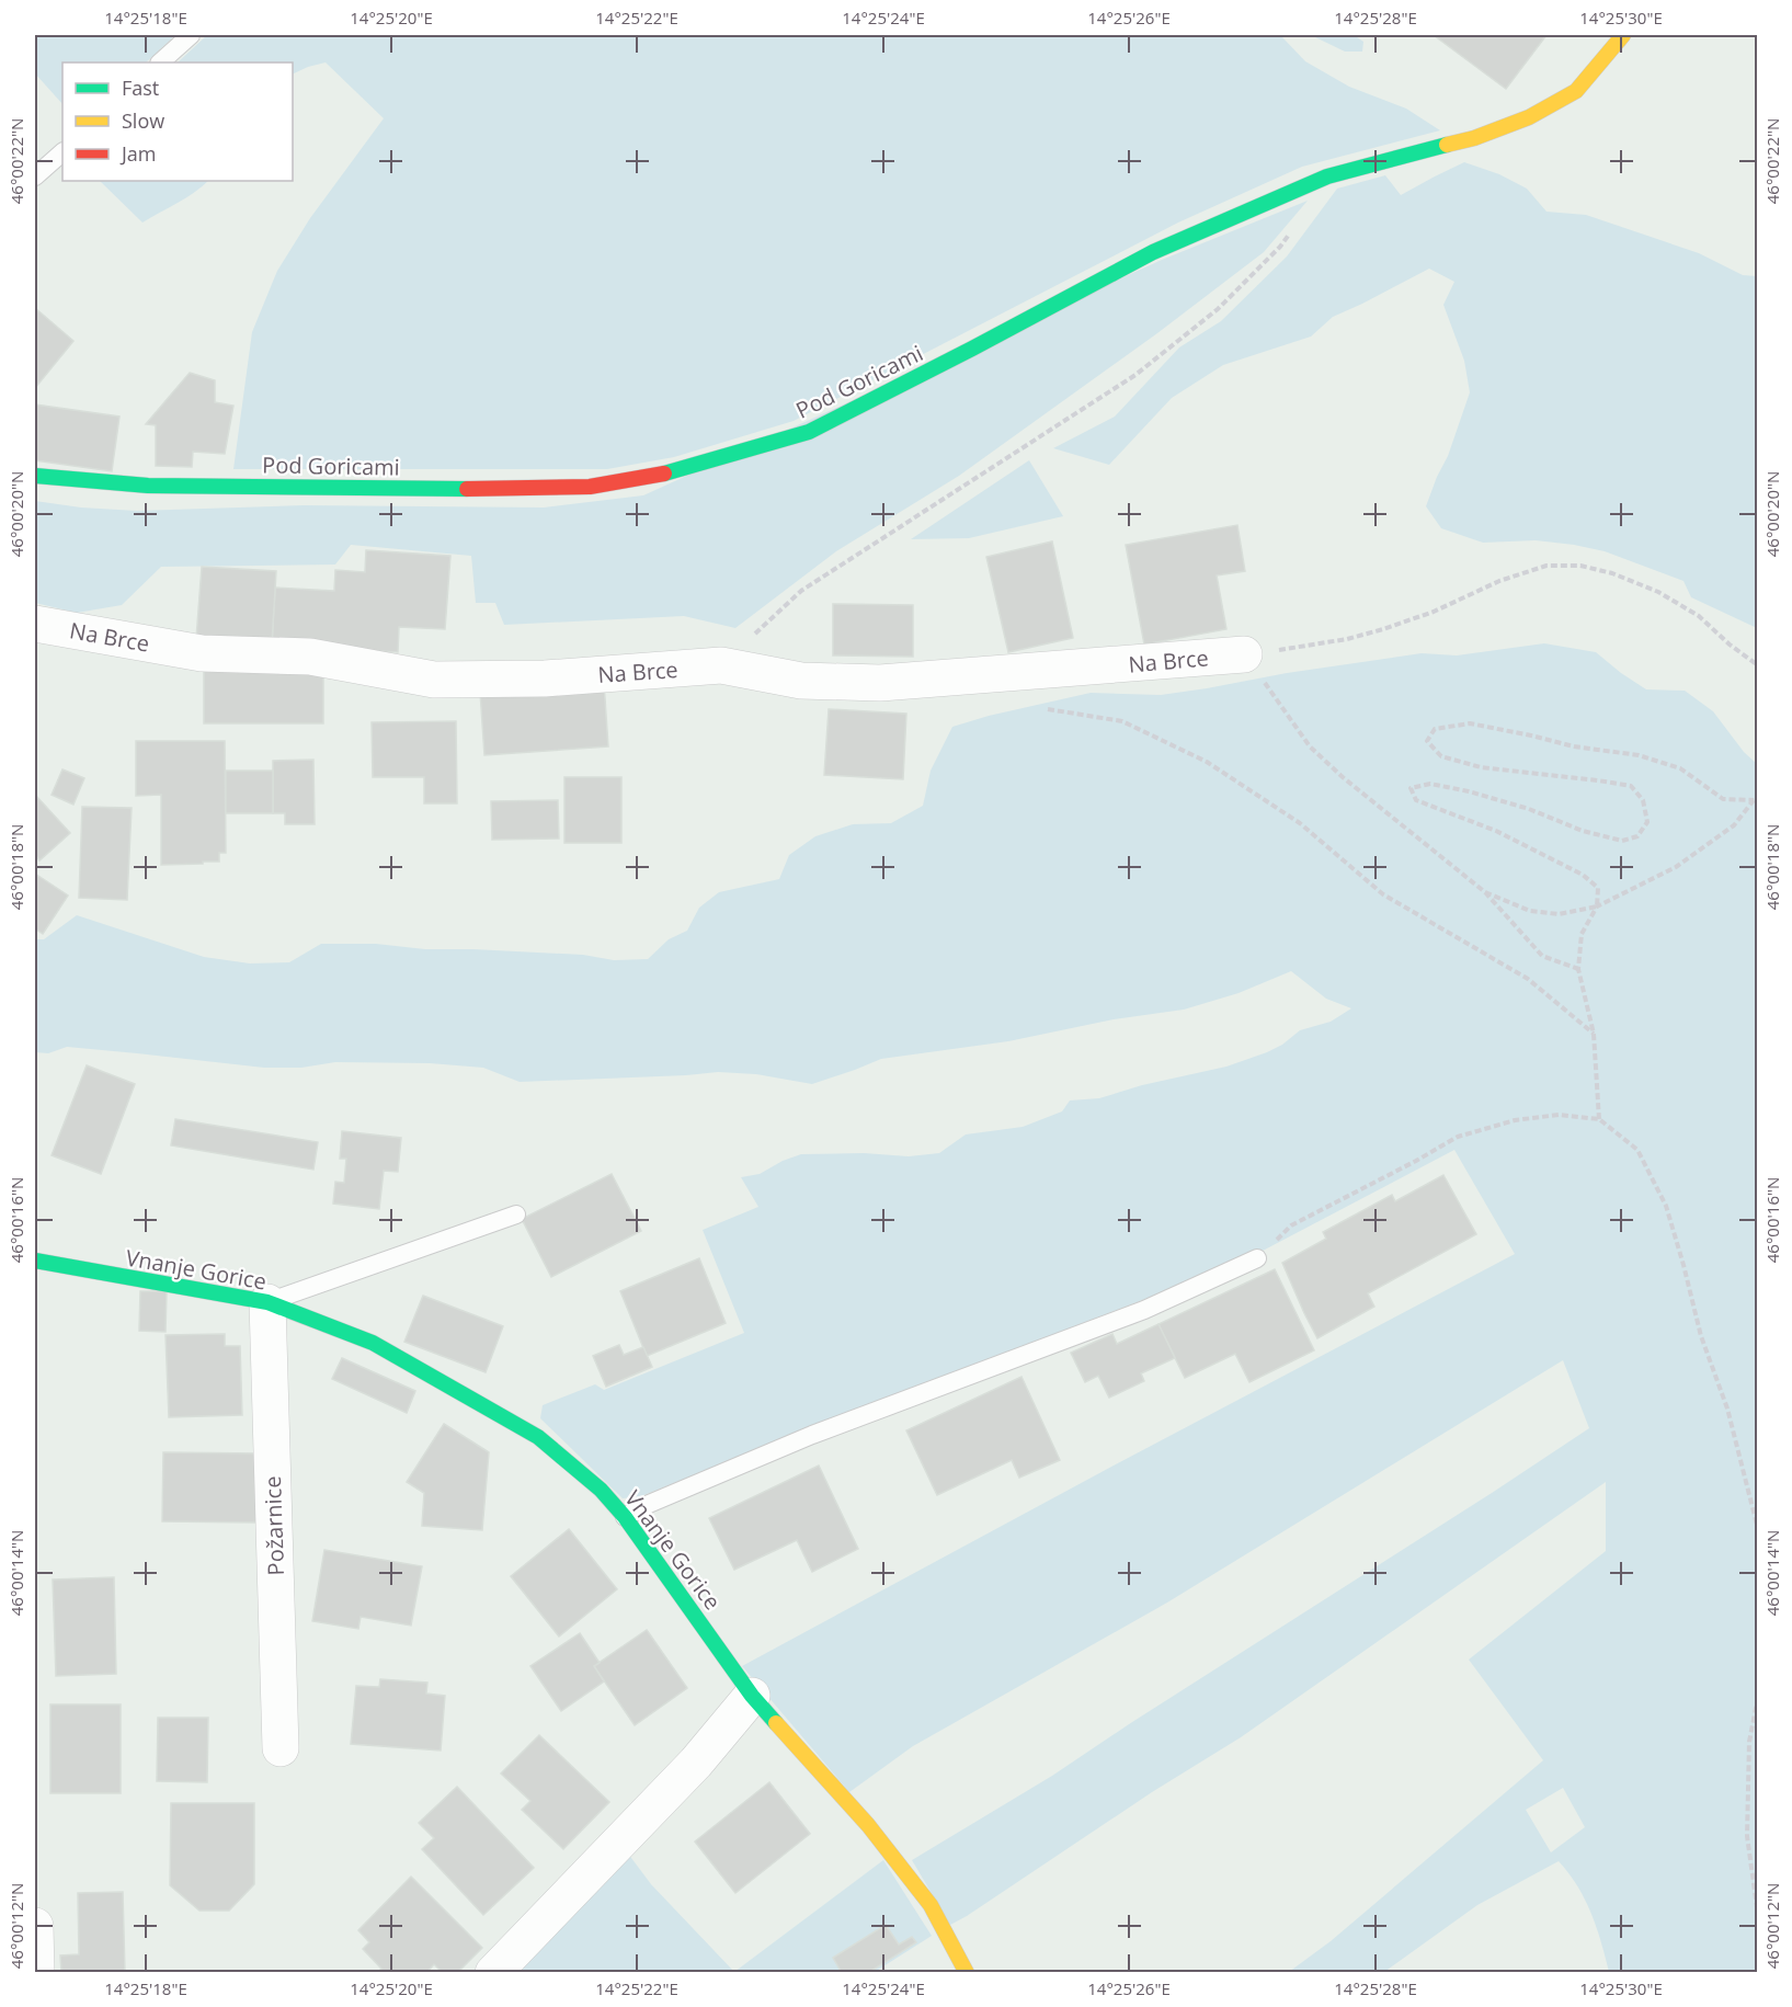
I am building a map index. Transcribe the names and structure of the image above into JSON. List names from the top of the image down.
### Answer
{
  "streets": {
    "street": [
      "Pod Goricami",
      "Na Brce",
      "Vnanje Gorice",
      "Požarnice"
    ]
  },
  "crossings": [
    ["Vnanje Gorice", "Požarnice"]
  ],
  "legend": ["Fast", "Slow", "Jam"],
  "coordinates": [
    "14°25'18\"E",
    "14°25'20\"E",
    "14°25'22\"E",
    "14°25'24\"E",
    "14°25'26\"E",
    "14°25'28\"E",
    "14°25'30\"E",
    "46°00'22\"N",
    "46°00'20\"N",
    "46°00'18\"N",
    "46°00'16\"N",
    "46°00'14\"N",
    "46°00'12\"N"
  ]
}
